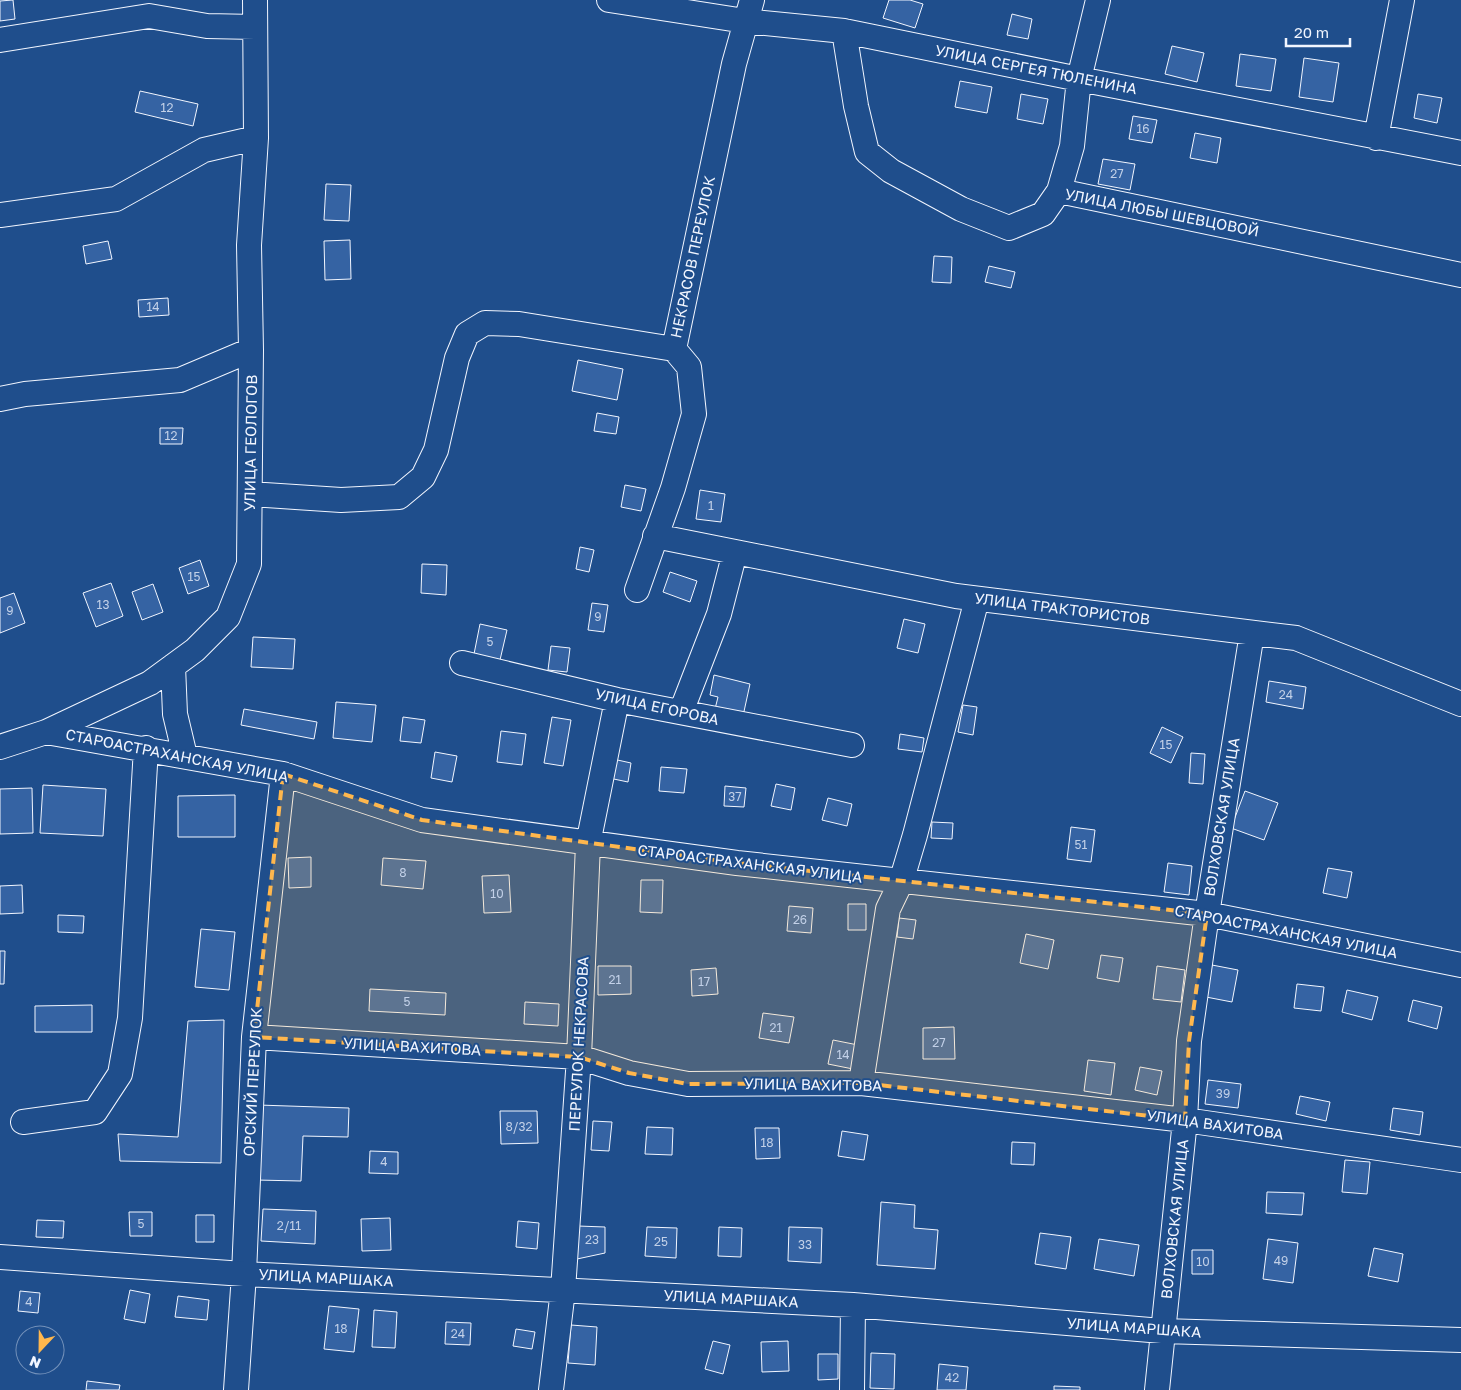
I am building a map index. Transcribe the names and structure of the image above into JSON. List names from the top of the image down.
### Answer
{
  "streets": {
    "street": [
      "УЛИЦА СЕРГЕЯ ТЮЛЕНИНА",
      "УЛИЦА ЛЮБЫ ШЕВЦОВОЙ",
      "НЕКРАСОВ ПЕРЕУЛОК",
      "УЛИЦА ГЕОЛОГОВ",
      "УЛИЦА ТРАКТОРИСТОВ",
      "УЛИЦА ЕГОРОВА",
      "СТАРОАСТРАХАНСКАЯ УЛИЦА",
      "ВОЛХОВСКАЯ УЛИЦА",
      "ПЕРЕУЛОК НЕКРАСОВА",
      "УЛИЦА ВАХИТОВА",
      "ОРСКИЙ ПЕРЕУЛОК",
      "УЛИЦА МАРШАКА"
    ]
  },
  "crossings": [
    ["УЛИЦА СЕРГЕЯ ТЮЛЕНИНА", "УЛИЦА ЛЮБЫ ШЕВЦОВОЙ"],
    ["УЛИЦА СЕРГЕЯ ТЮЛЕНИНА", "НЕКРАСОВ ПЕРЕУЛОК"],
    ["НЕКРАСОВ ПЕРЕУЛОК", "УЛИЦА ТРАКТОРИСТОВ"],
    ["УЛИЦА ГЕОЛОГОВ", "СТАРОАСТРАХАНСКАЯ УЛИЦА"],
    ["УЛИЦА ТРАКТОРИСТОВ", "ВОЛХОВСКАЯ УЛИЦА"],
    ["УЛИЦА ЕГОРОВА", "ПЕРЕУЛОК НЕКРАСОВА"],
    ["СТАРОАСТРАХАНСКАЯ УЛИЦА", "ВОЛХОВСКАЯ УЛИЦА"],
    ["СТАРОАСТРАХАНСКАЯ УЛИЦА", "ПЕРЕУЛОК НЕКРАСОВА"],
    ["СТАРОАСТРАХАНСКАЯ УЛИЦА", "ОРСКИЙ ПЕРЕУЛОК"],
    ["ВОЛХОВСКАЯ УЛИЦА", "УЛИЦА ВАХИТОВА"],
    ["ВОЛХОВСКАЯ УЛИЦА", "УЛИЦА МАРШАКА"],
    ["ПЕРЕУЛОК НЕКРАСОВА", "УЛИЦА ВАХИТОВА"],
    ["ПЕРЕУЛОК НЕКРАСОВА", "УЛИЦА МАРШАКА"],
    ["УЛИЦА ВАХИТОВА", "ОРСКИЙ ПЕРЕУЛОК"],
    ["ОРСКИЙ ПЕРЕУЛОК", "УЛИЦА МАРШАКА"]
  ],
  "house_numbers": [
    "12",
    "16",
    "27",
    "14",
    "12",
    "1",
    "15",
    "13",
    "9",
    "9",
    "5",
    "24",
    "15",
    "37",
    "51",
    "8",
    "10",
    "26",
    "21",
    "17",
    "5",
    "21",
    "27",
    "14",
    "39",
    "8/32",
    "18",
    "4",
    "5",
    "2/11",
    "23",
    "25",
    "33",
    "49",
    "10",
    "4",
    "18",
    "24",
    "42"
  ],
  "scale_bar": "20 m",
  "north": "bottom"
}
